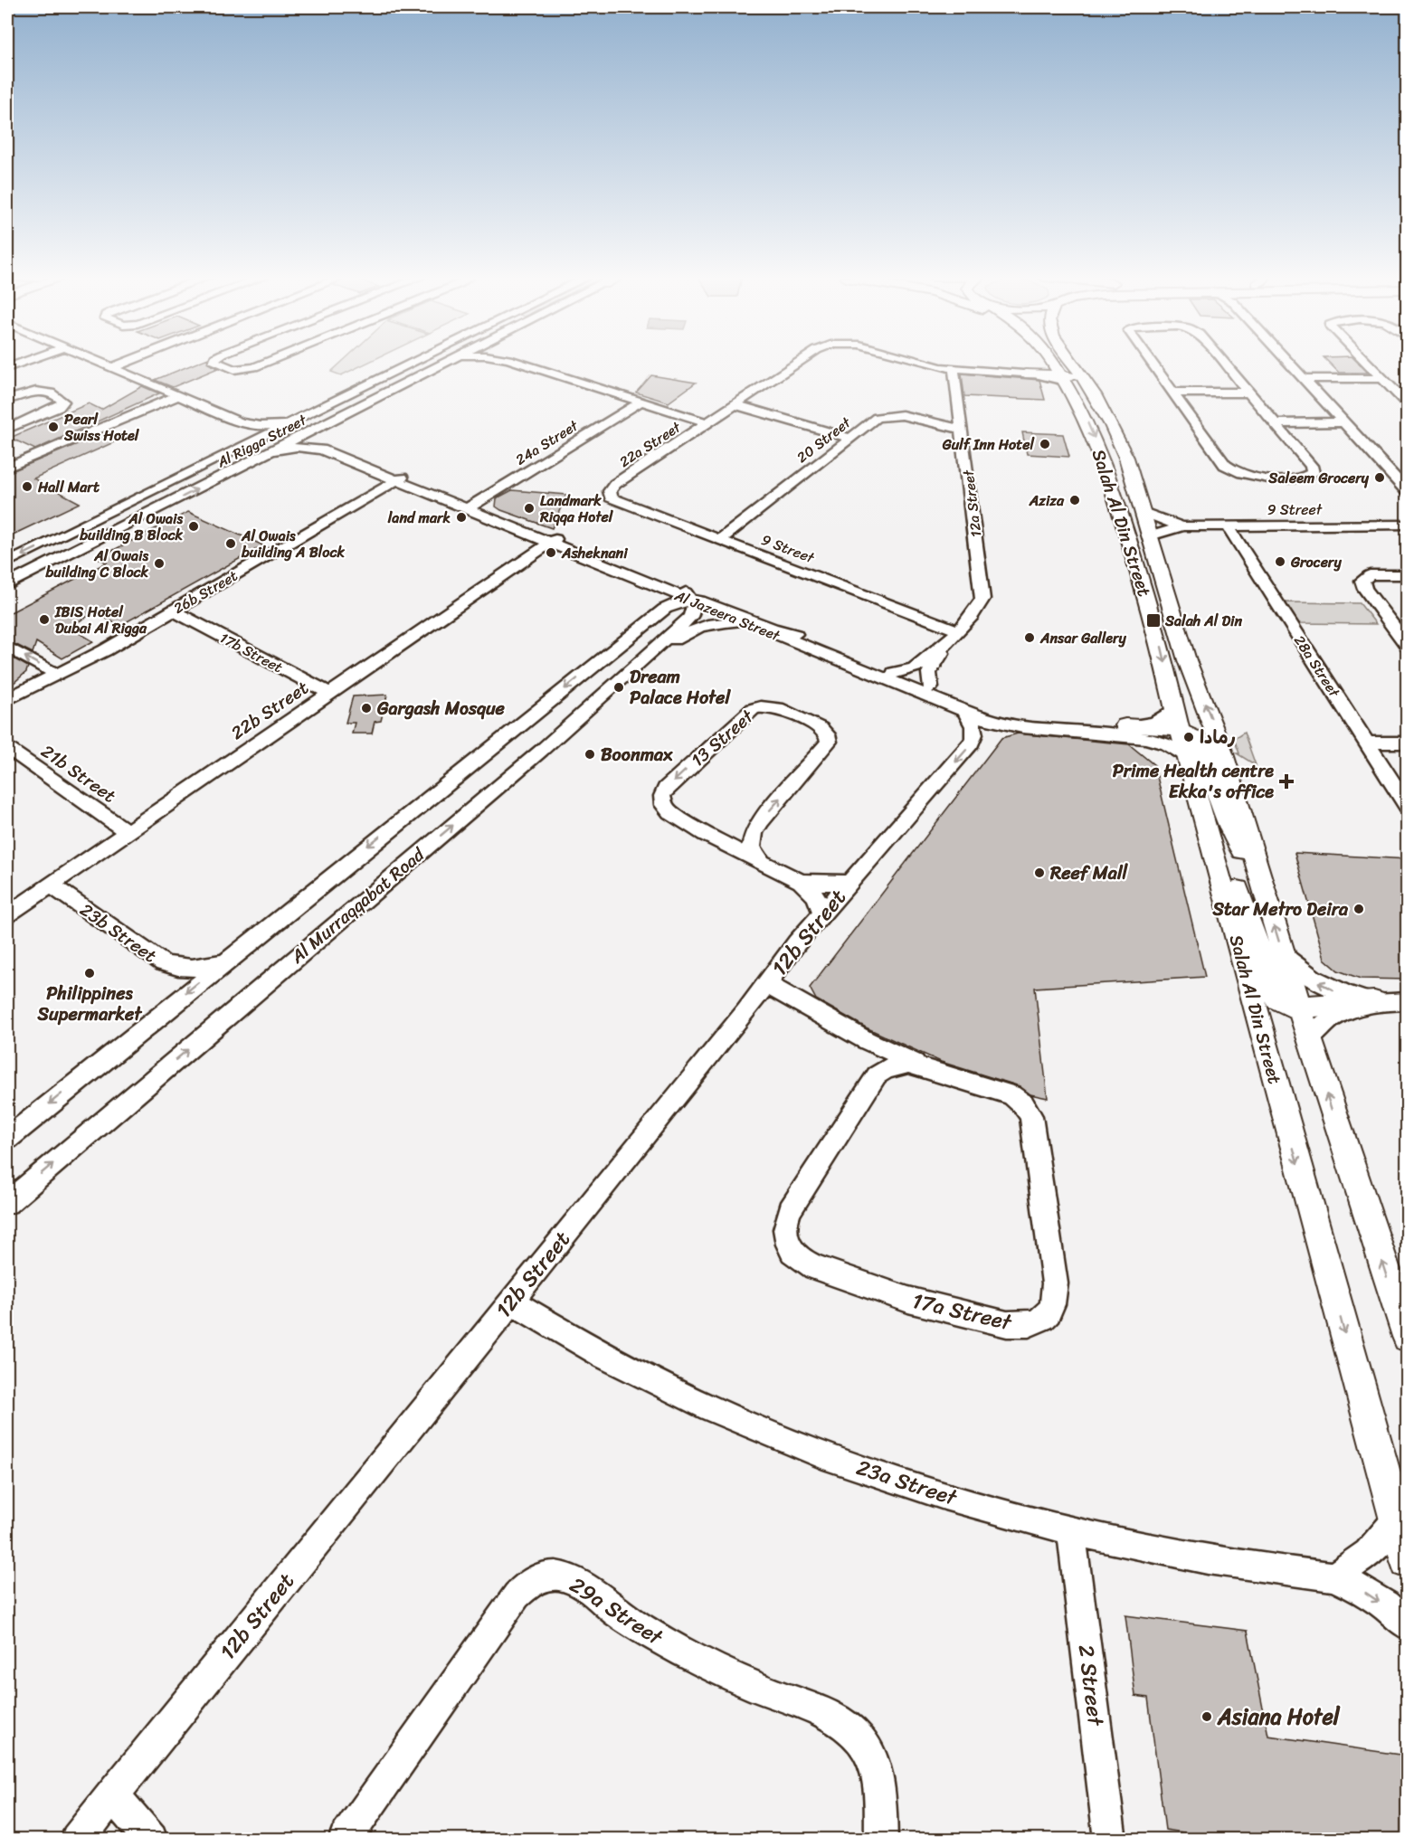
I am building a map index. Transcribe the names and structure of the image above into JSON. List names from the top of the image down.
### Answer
{
  "streets": {
    "main road": ["Salah Al Din Street"],
    "street": [
      "20 Street",
      "Al Rigga Street",
      "24a Street",
      "22a Street",
      "12a Street",
      "9 Street",
      "26b Street",
      "Al Jazeera Street",
      "17b Street",
      "28a Street",
      "22b Street",
      "13 Street",
      "21b Street",
      "Al Murraqqabat Road",
      "23b Street",
      "12b Street",
      "17a Street",
      "23a Street",
      "29a Street",
      "2 Street"
    ]
  },
  "crossings": [
    ["20 Street", "12a Street"],
    ["20 Street", "9 Street"],
    ["Al Rigga Street", "Al Jazeera Street"],
    ["24a Street", "Al Jazeera Street"],
    ["22a Street", "12a Street"],
    ["22a Street", "9 Street"],
    ["12a Street", "9 Street"],
    ["12a Street", "Al Jazeera Street"],
    ["9 Street", "Salah Al Din Street"],
    ["9 Street", "28a Street"],
    ["Salah Al Din Street", "Al Jazeera Street"],
    ["26b Street", "Al Jazeera Street"],
    ["26b Street", "17b Street"],
    ["Al Jazeera Street", "22b Street"],
    ["Al Jazeera Street", "Al Murraqqabat Road"],
    ["Al Jazeera Street", "12b Street"],
    ["17b Street", "22b Street"],
    ["22b Street", "21b Street"],
    ["22b Street", "23b Street"],
    ["13 Street", "12b Street"],
    ["12b Street", "17a Street"],
    ["12b Street", "23a Street"],
    ["23a Street", "2 Street"]
  ],
  "places": {
    "other": [
      "Pearl Swiss Hotel",
      "Gulf Inn Hotel",
      "Saleem Grocery",
      "Hall Mart",
      "Aziza",
      "Landmark Riqqa Hotel",
      "land mark",
      "Al Owais building B Block",
      "Al Owais building A Block",
      "Asheknani",
      "Grocery",
      "Al Owais building C Block",
      "IBIS Hotel Dubai Al Rigga",
      "Ansar Gallery",
      "Dream Palace Hotel",
      "Gargash Mosque",
      "رمادا",
      "Boonmax",
      "Reef Mall",
      "Star Metro Deira",
      "Philippines Supermarket",
      "Asiana Hotel"
    ],
    "transit": ["Salah Al Din"],
    "health": ["Prime Health centre Ekka's office"]
  }
}
